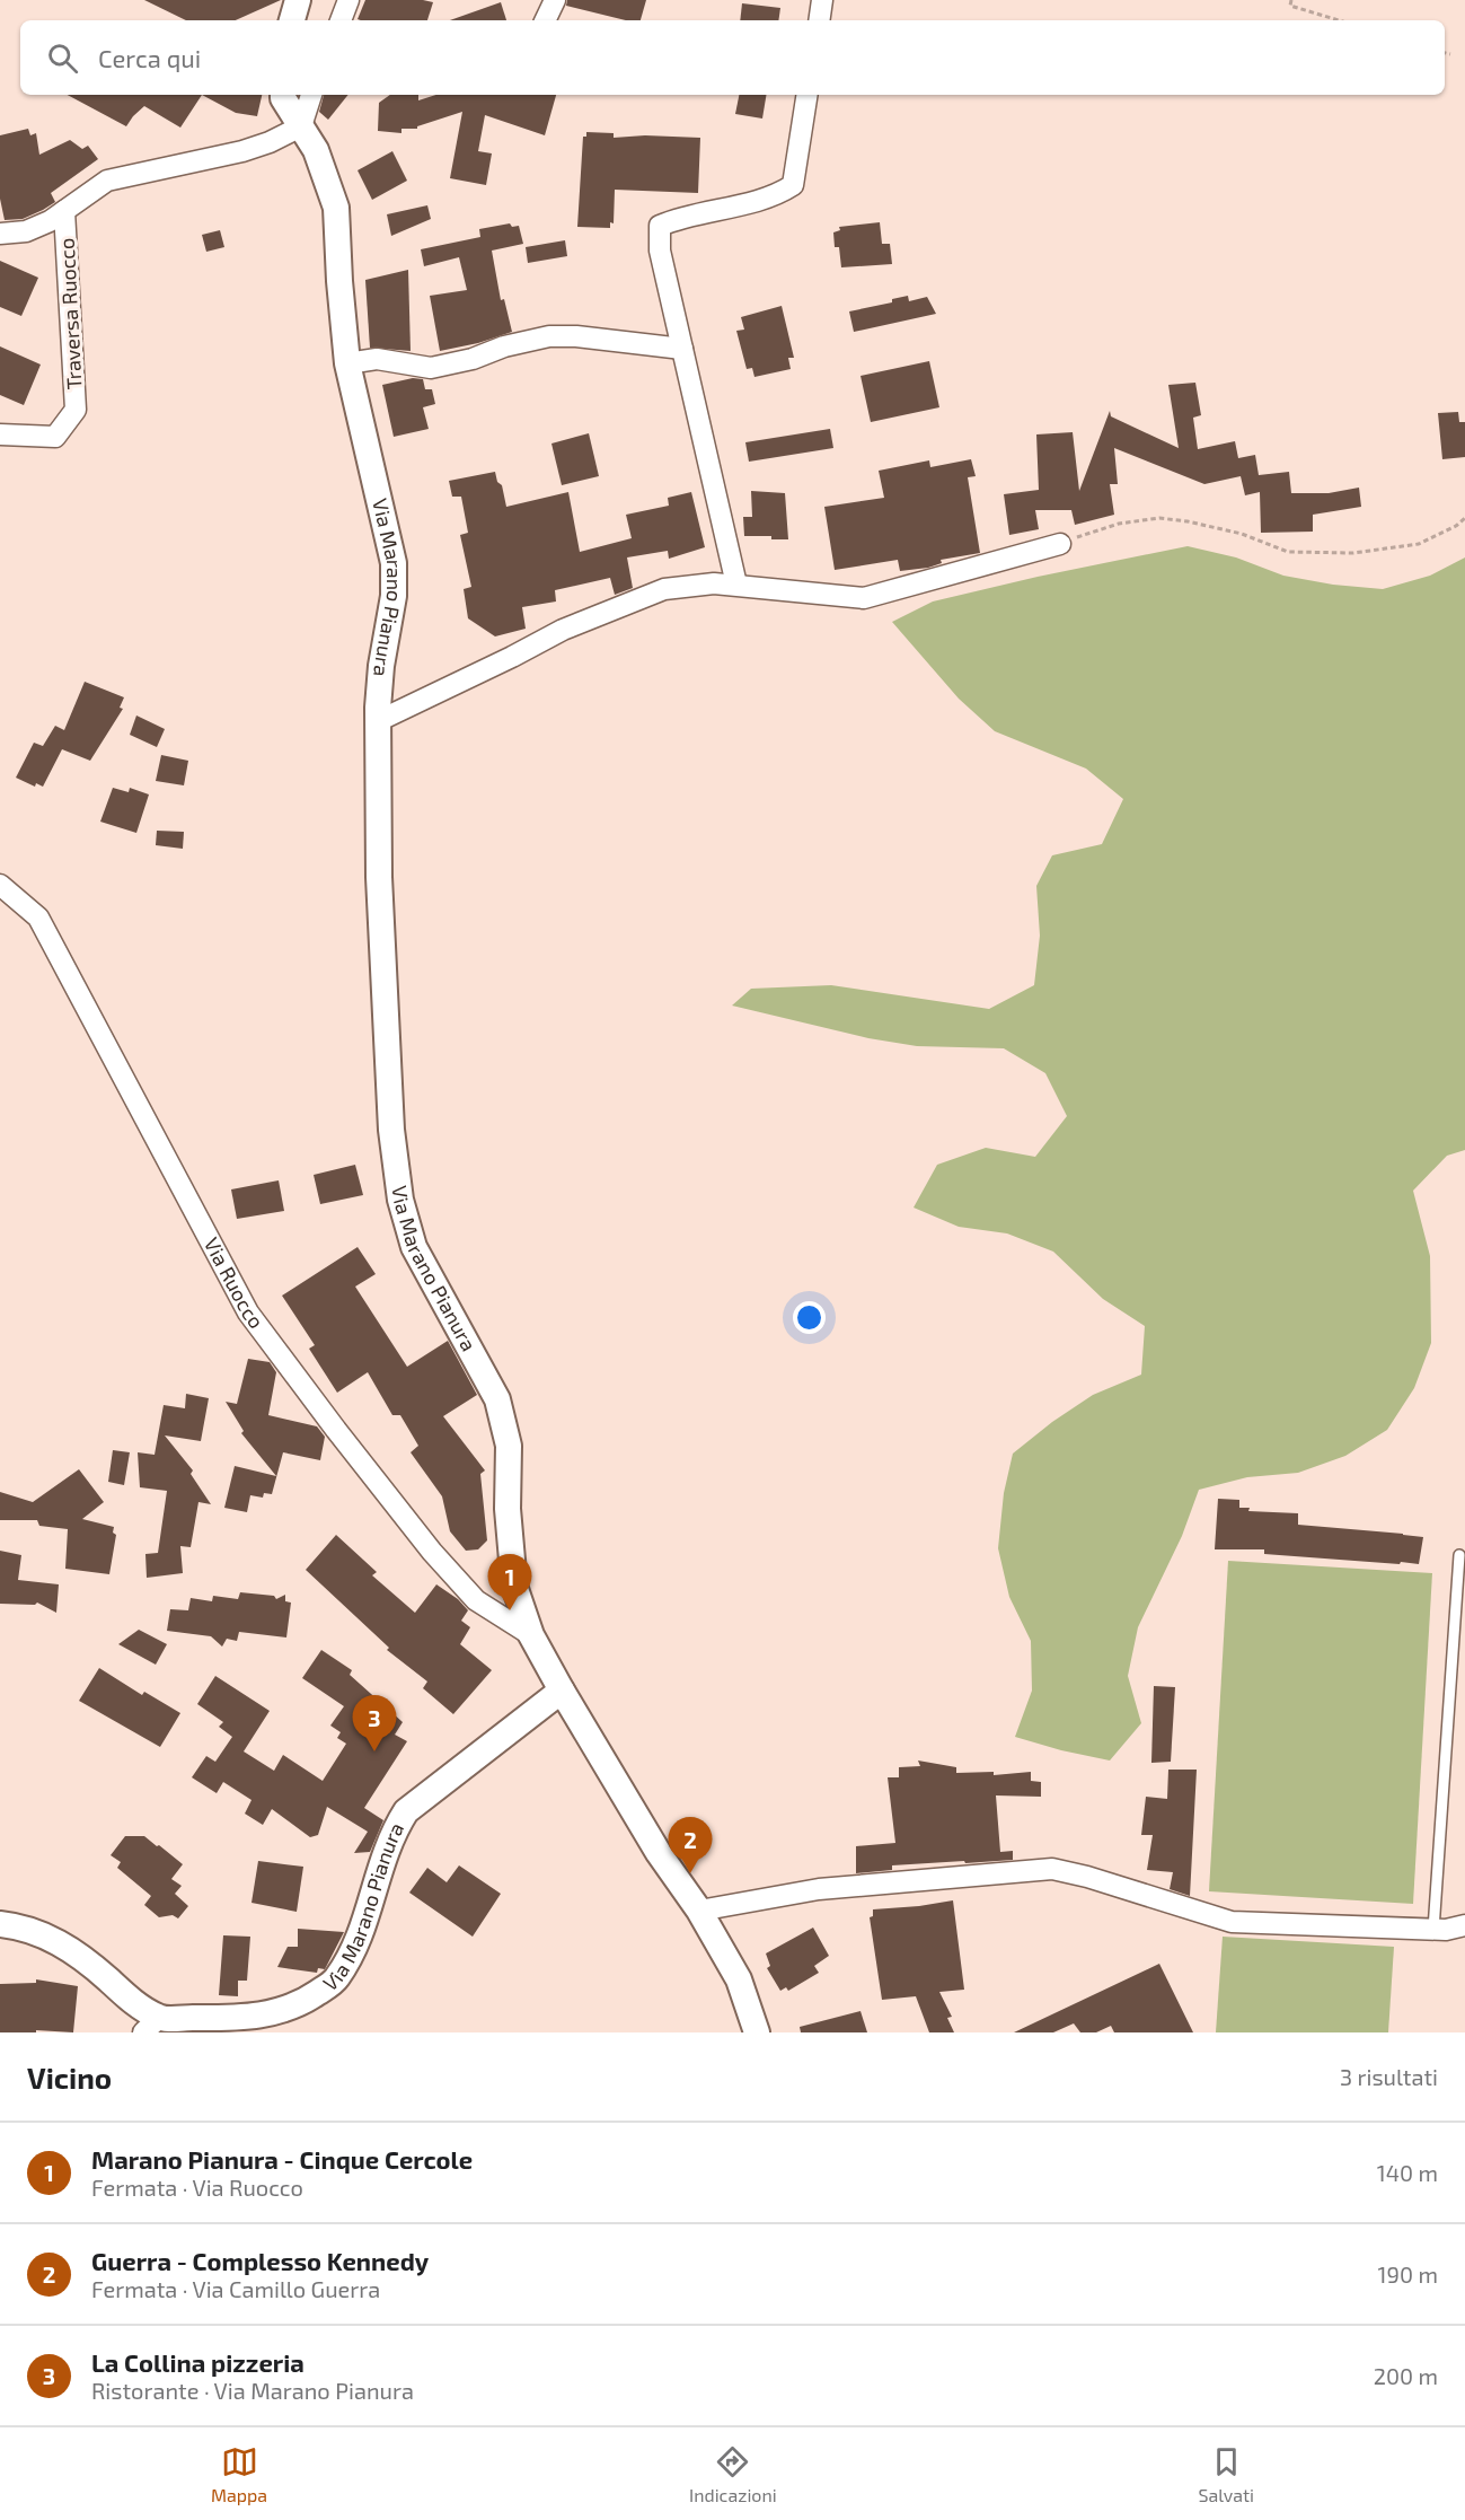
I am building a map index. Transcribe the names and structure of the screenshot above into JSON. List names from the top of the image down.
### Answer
{
  "streets": {
    "street": ["Traversa Ruocco", "Via Marano Pianura", "Via Ruocco"]
  },
  "crossings": [
    ["Via Marano Pianura", "Via Ruocco"]
  ],
  "page": {
    "search": "Cerca qui",
    "pins": ["1", "3", "2"],
    "heading": ["Vicino", "3 risultati"],
    "list": [
      {
        "mark": "1",
        "name": "Marano Pianura - Cinque Cercole",
        "note": "Fermata · Via Ruocco",
        "value": "140 m"
      },
      {
        "mark": "2",
        "name": "Guerra - Complesso Kennedy",
        "note": "Fermata · Via Camillo Guerra",
        "value": "190 m"
      },
      {
        "mark": "3",
        "name": "La Collina pizzeria",
        "note": "Ristorante · Via Marano Pianura",
        "value": "200 m"
      }
    ],
    "nav": ["Mappa", "Indicazioni", "Salvati"]
  }
}
